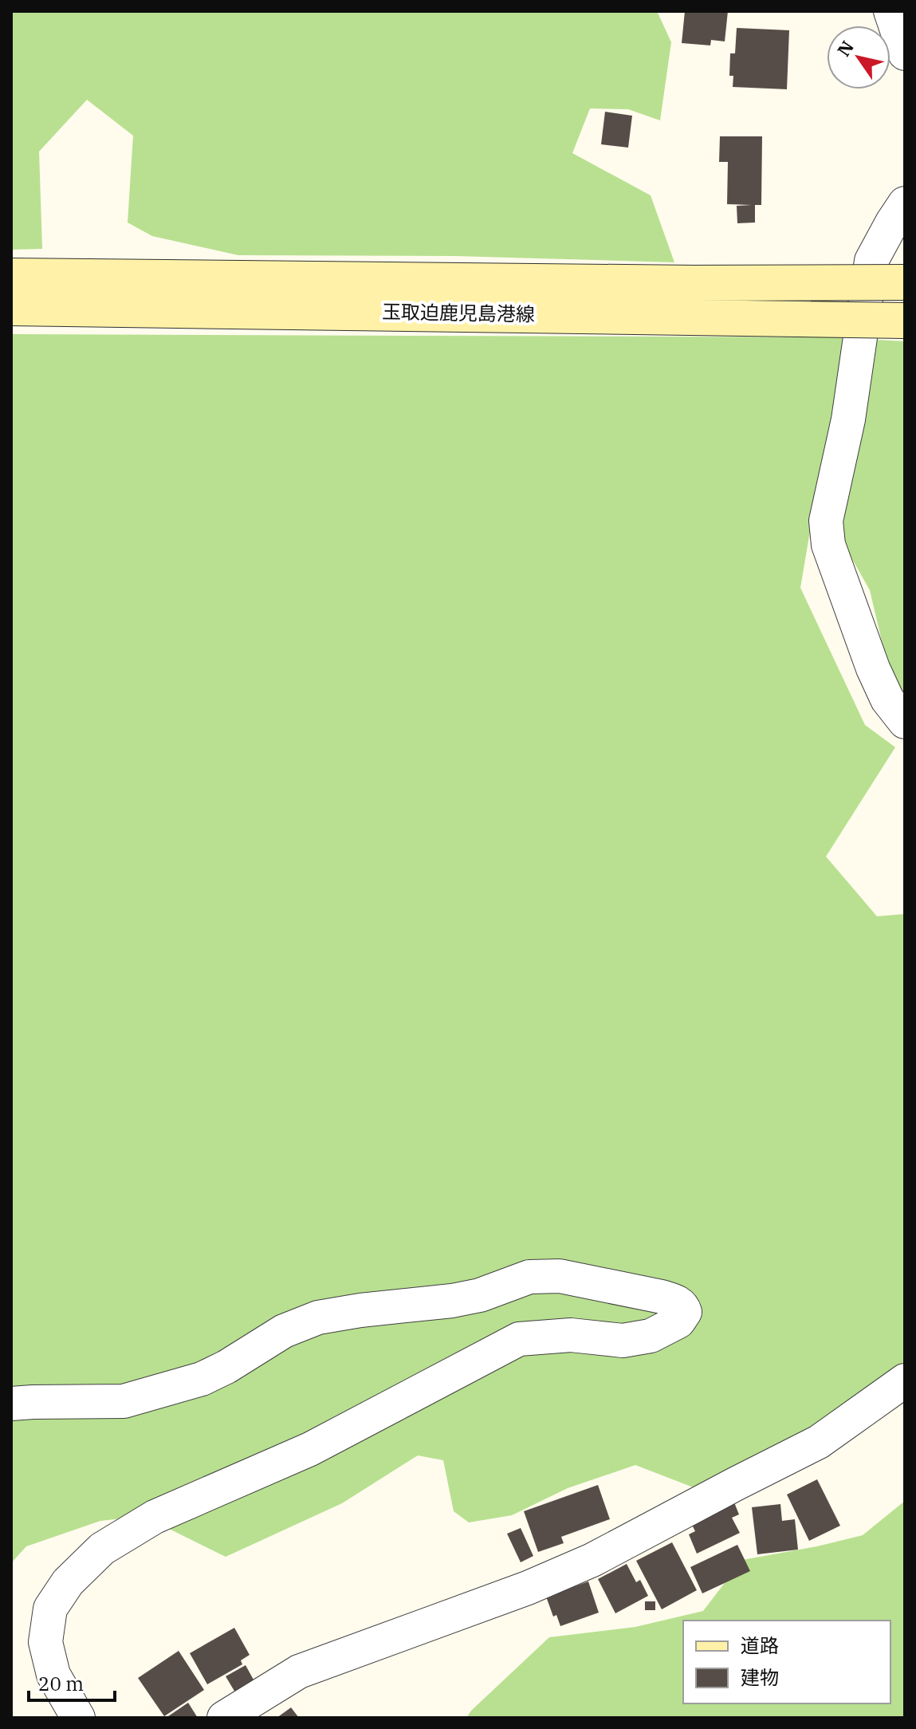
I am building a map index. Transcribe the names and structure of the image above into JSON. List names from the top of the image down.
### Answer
{
  "streets": {
    "main road": ["玉取迫鹿児島港線"]
  },
  "legend": ["道路", "建物"],
  "scale_bar": "20 m",
  "north": "top left"
}
